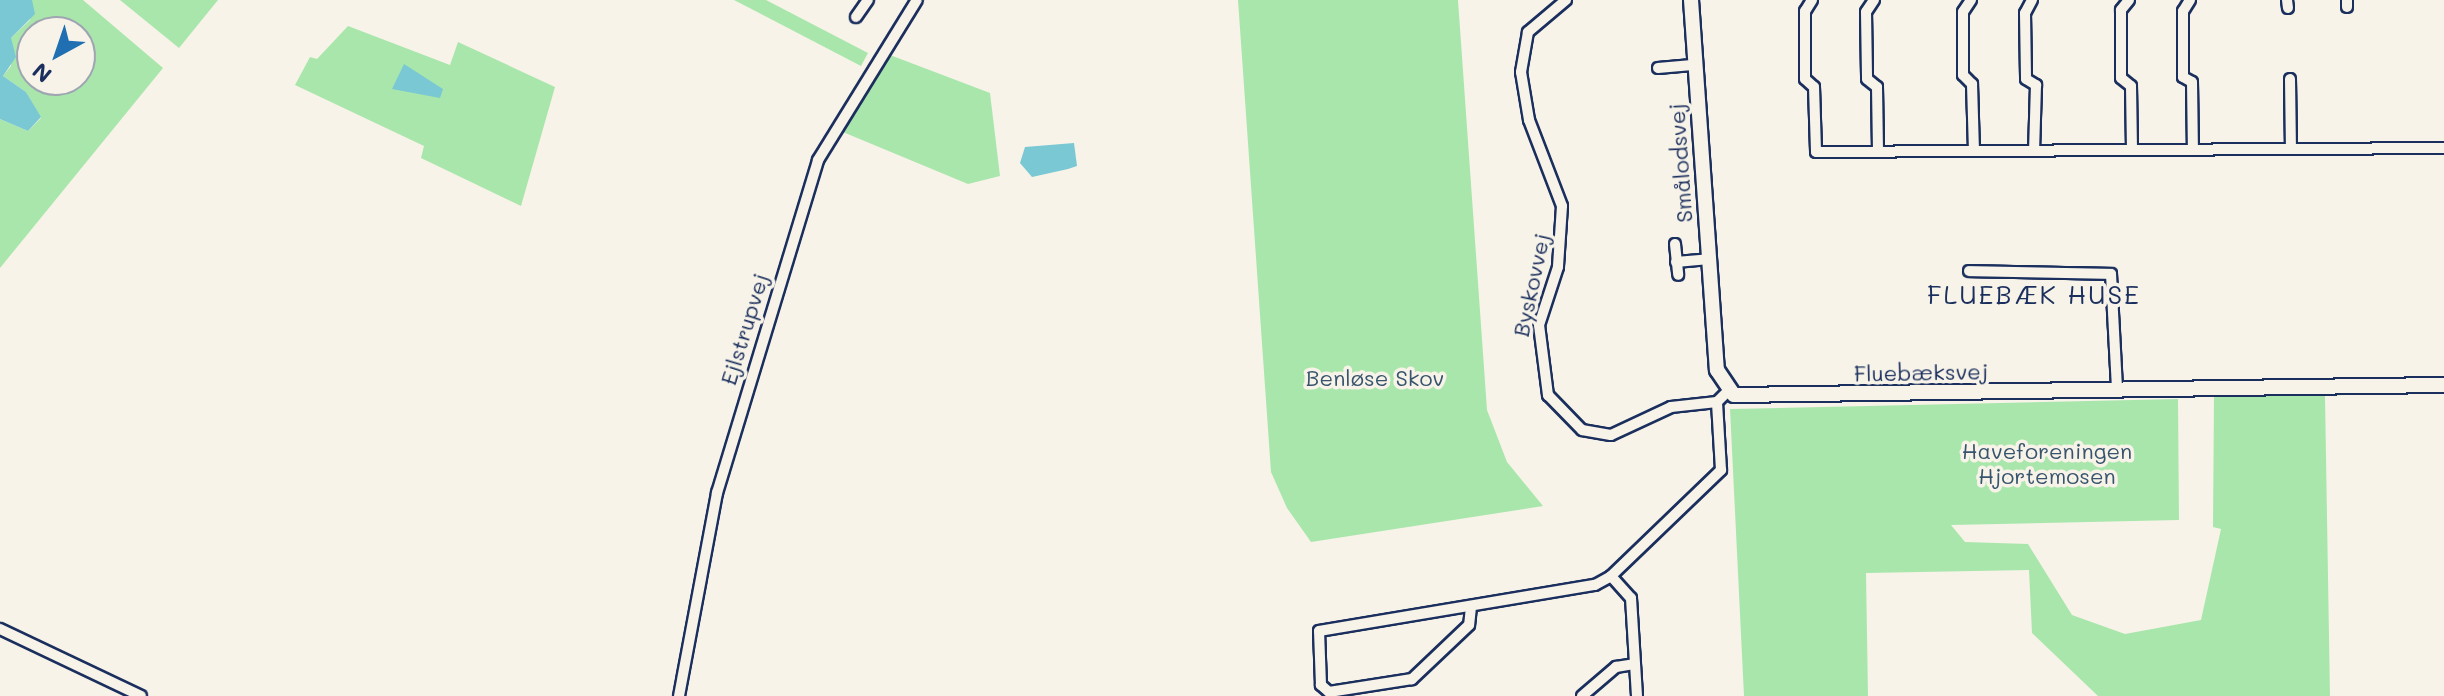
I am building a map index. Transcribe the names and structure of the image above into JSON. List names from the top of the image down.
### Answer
{
  "streets": {
    "street": [
      "Smålodsvej",
      "Byskovvej",
      "Ejlstrupvej",
      "Fluebæksvej"
    ]
  },
  "crossings": [
    ["Smålodsvej", "Fluebæksvej"]
  ],
  "districts": ["FLUEBÆK HUSE"],
  "parks": ["Benløse Skov", "Haveforeningen Hjortemosen"],
  "north": "bottom left"
}
